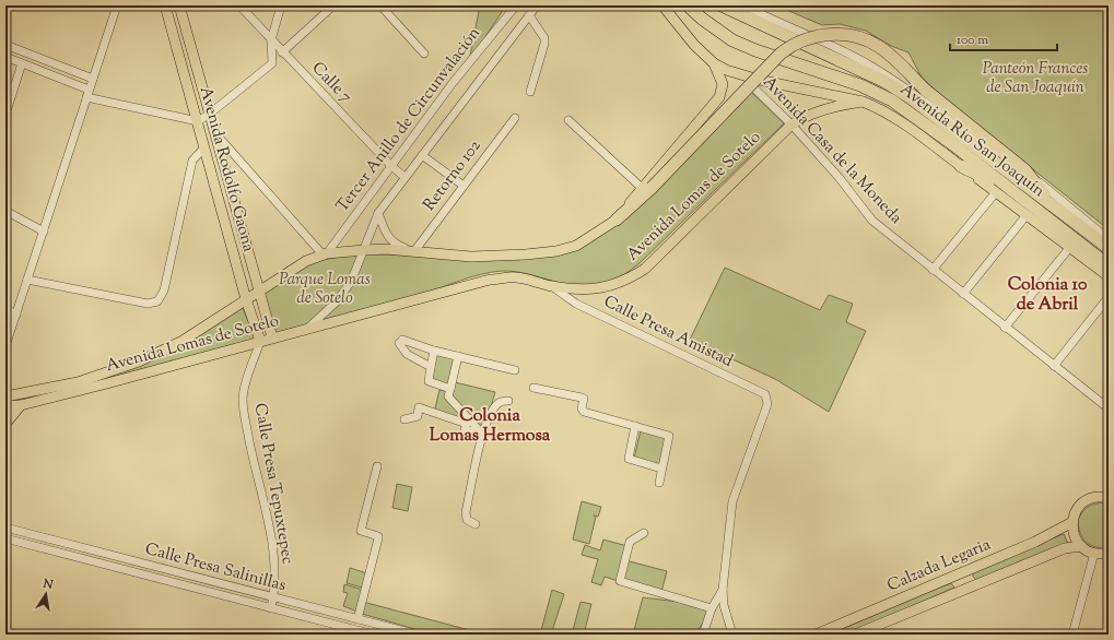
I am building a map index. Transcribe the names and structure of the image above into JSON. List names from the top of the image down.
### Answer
{
  "streets": {
    "highway": ["Avenida Río San Joaquín"],
    "main road": ["Avenida Rodolfo Gaona", "Avenida Lomas de Sotelo", "Calzada Legaria"],
    "street": [
      "Calle 7",
      "Tercer Anillo de Circunvalación",
      "Avenida Casa de la Moneda",
      "Retorno 102",
      "Calle Presa Amistad",
      "Calle Presa Tepuxtepec",
      "Calle Presa Salinillas"
    ]
  },
  "crossings": [
    ["Calle 7", "Tercer Anillo de Circunvalación"],
    ["Tercer Anillo de Circunvalación", "Avenida Lomas de Sotelo"],
    ["Avenida Río San Joaquín", "Avenida Casa de la Moneda"],
    ["Avenida Río San Joaquín", "Avenida Lomas de Sotelo"],
    ["Avenida Casa de la Moneda", "Avenida Lomas de Sotelo"],
    ["Avenida Rodolfo Gaona", "Avenida Lomas de Sotelo"],
    ["Avenida Rodolfo Gaona", "Calle Presa Tepuxtepec"],
    ["Retorno 102", "Avenida Lomas de Sotelo"],
    ["Avenida Lomas de Sotelo", "Calle Presa Amistad"],
    ["Avenida Lomas de Sotelo", "Calle Presa Tepuxtepec"],
    ["Calle Presa Tepuxtepec", "Calle Presa Salinillas"]
  ],
  "districts": ["Colonia 10 de Abril", "Colonia Lomas Hermosa"],
  "parks": ["Panteón Frances de San Joaquín", "Parque Lomas de Sotelo"],
  "scale_bar": "100 m",
  "north": "top"
}
